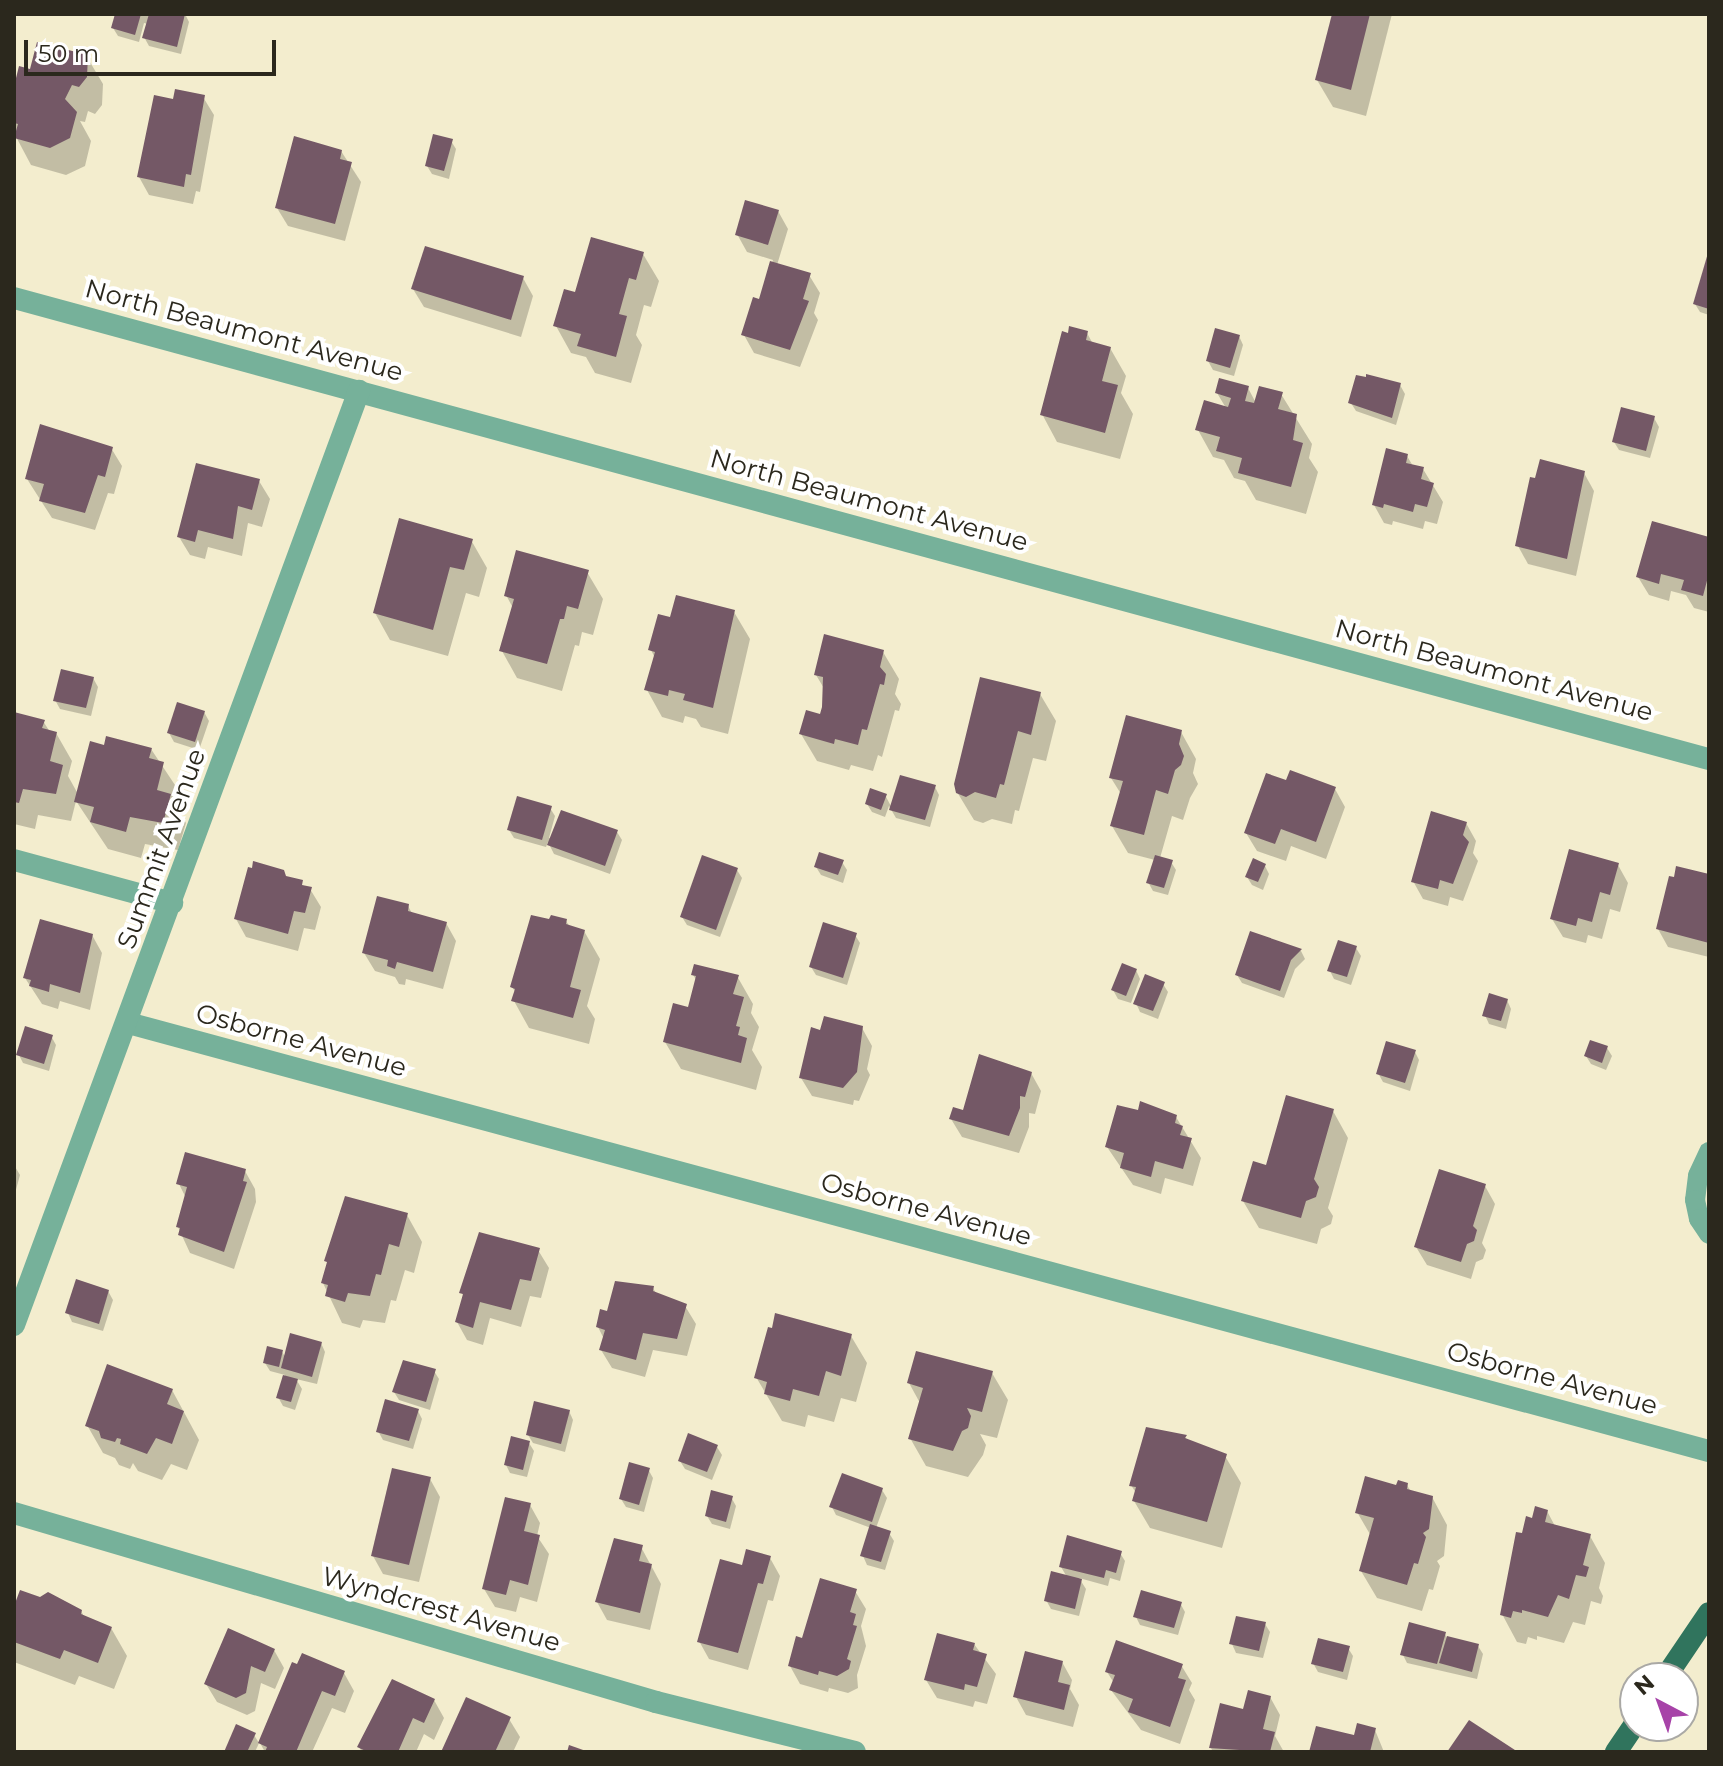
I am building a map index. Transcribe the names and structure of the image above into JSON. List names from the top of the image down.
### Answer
{
  "streets": {
    "street": [
      "North Beaumont Avenue",
      "Summit Avenue",
      "Osborne Avenue",
      "Wyndcrest Avenue"
    ]
  },
  "crossings": [
    ["North Beaumont Avenue", "Summit Avenue"],
    ["Summit Avenue", "Osborne Avenue"]
  ],
  "scale_bar": "50 m",
  "north": "top left"
}
